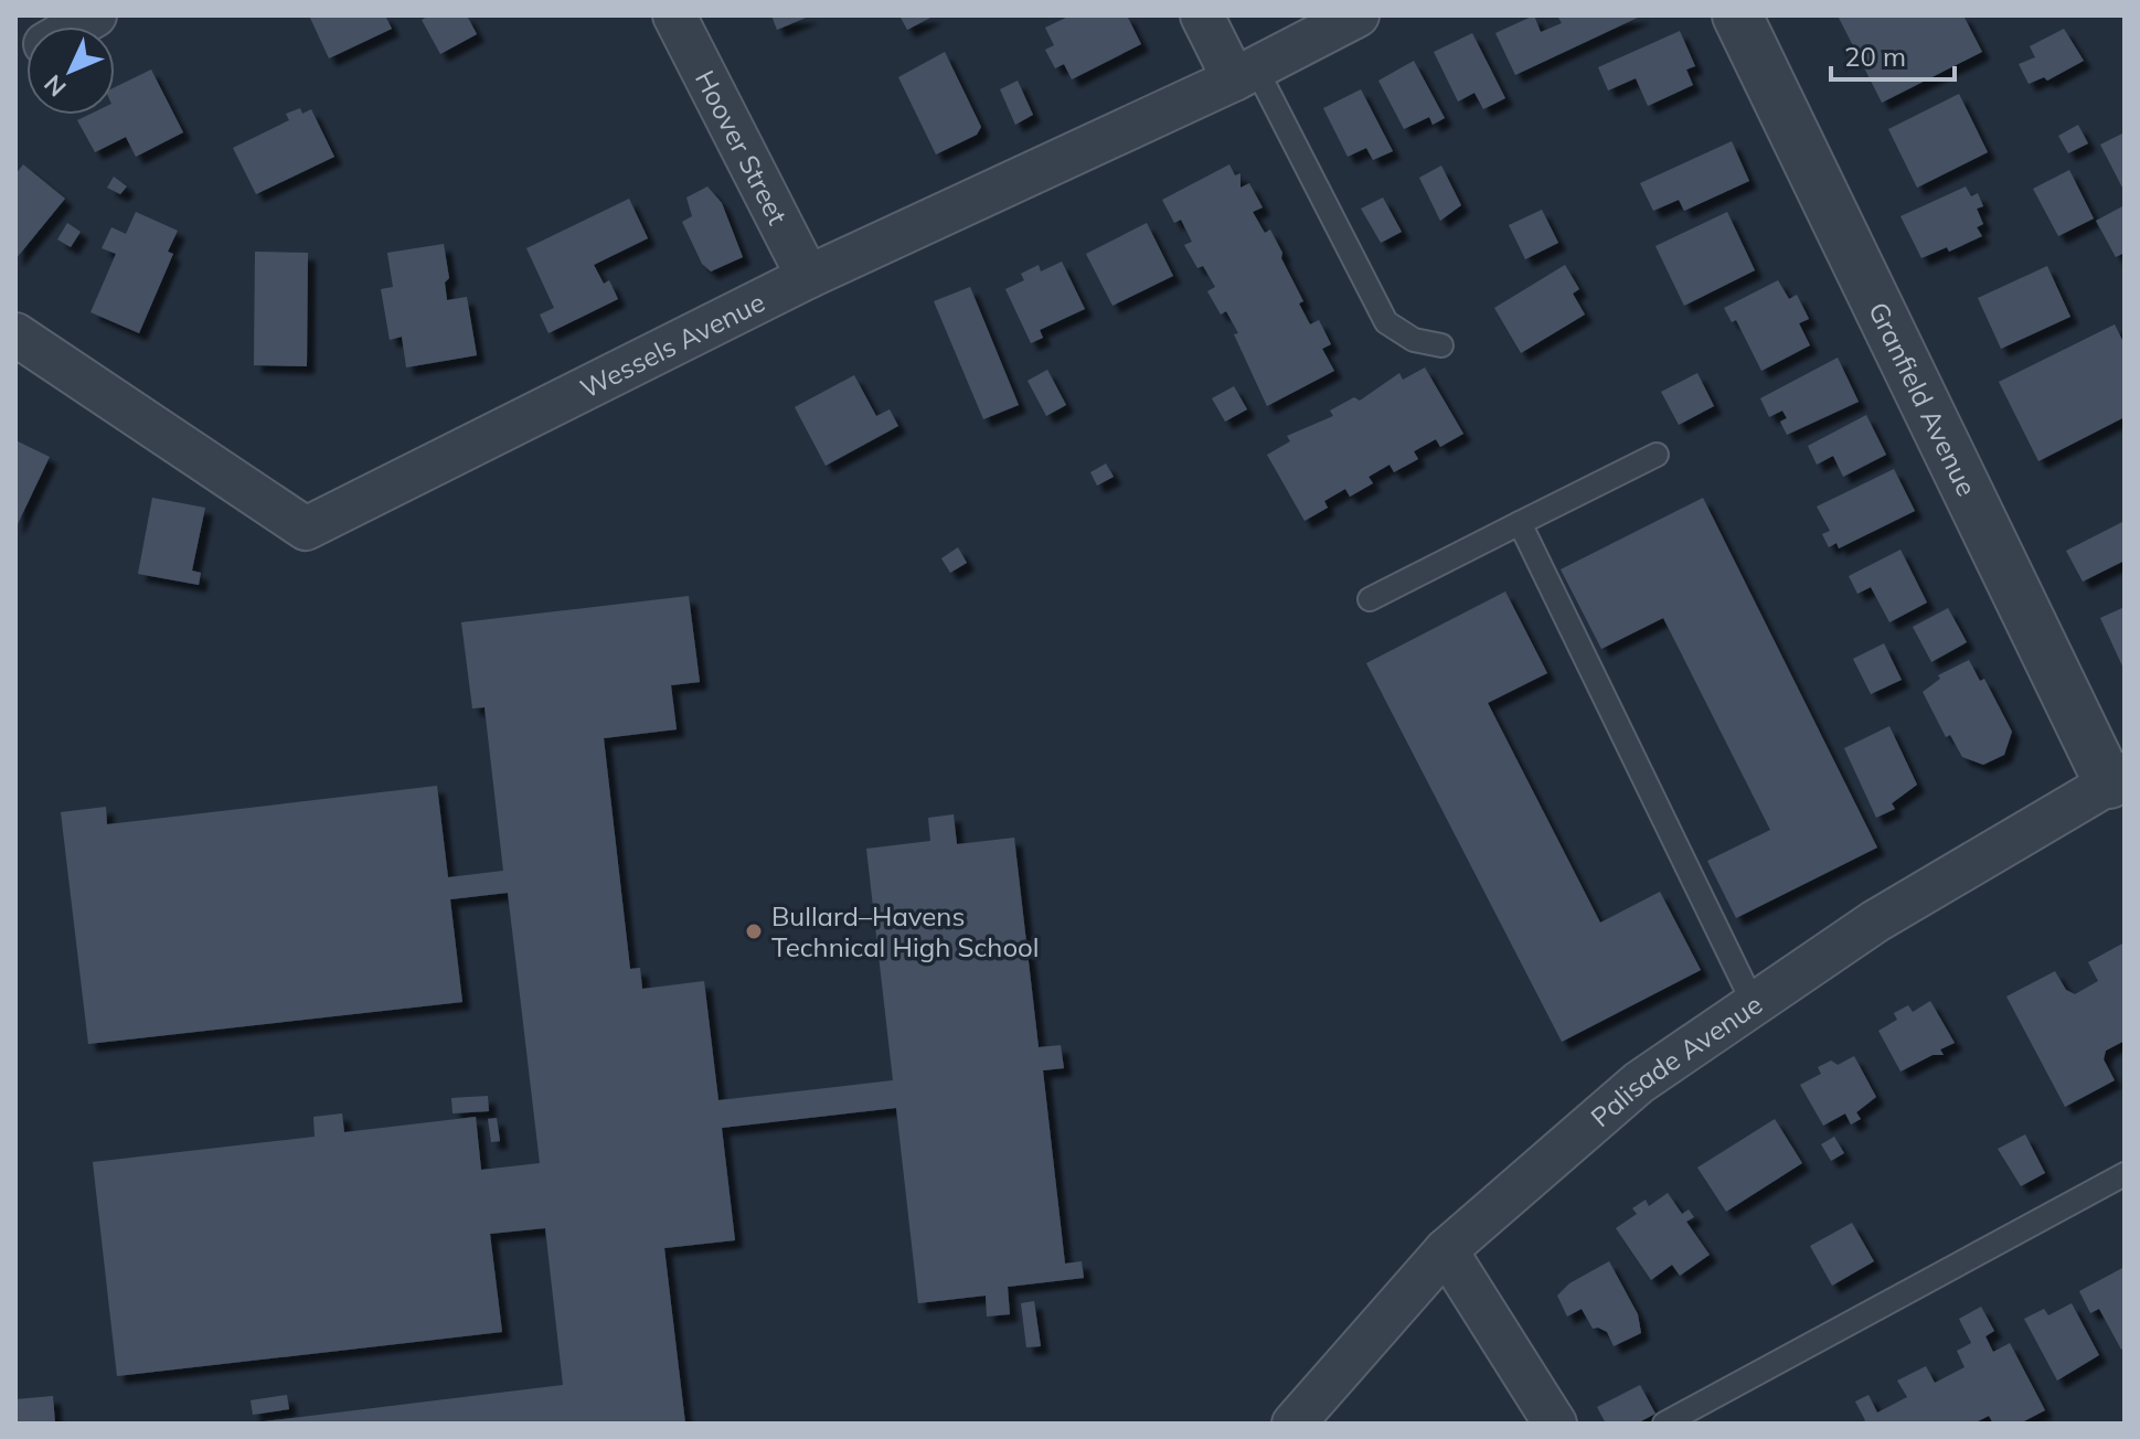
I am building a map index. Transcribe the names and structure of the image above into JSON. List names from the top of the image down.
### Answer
{
  "streets": {
    "street": [
      "Hoover Street",
      "Wessels Avenue",
      "Granfield Avenue",
      "Palisade Avenue"
    ]
  },
  "crossings": [
    ["Hoover Street", "Wessels Avenue"],
    ["Granfield Avenue", "Palisade Avenue"]
  ],
  "places": ["Bullard–Havens Technical High School"],
  "scale_bar": "20 m",
  "north": "bottom left"
}
